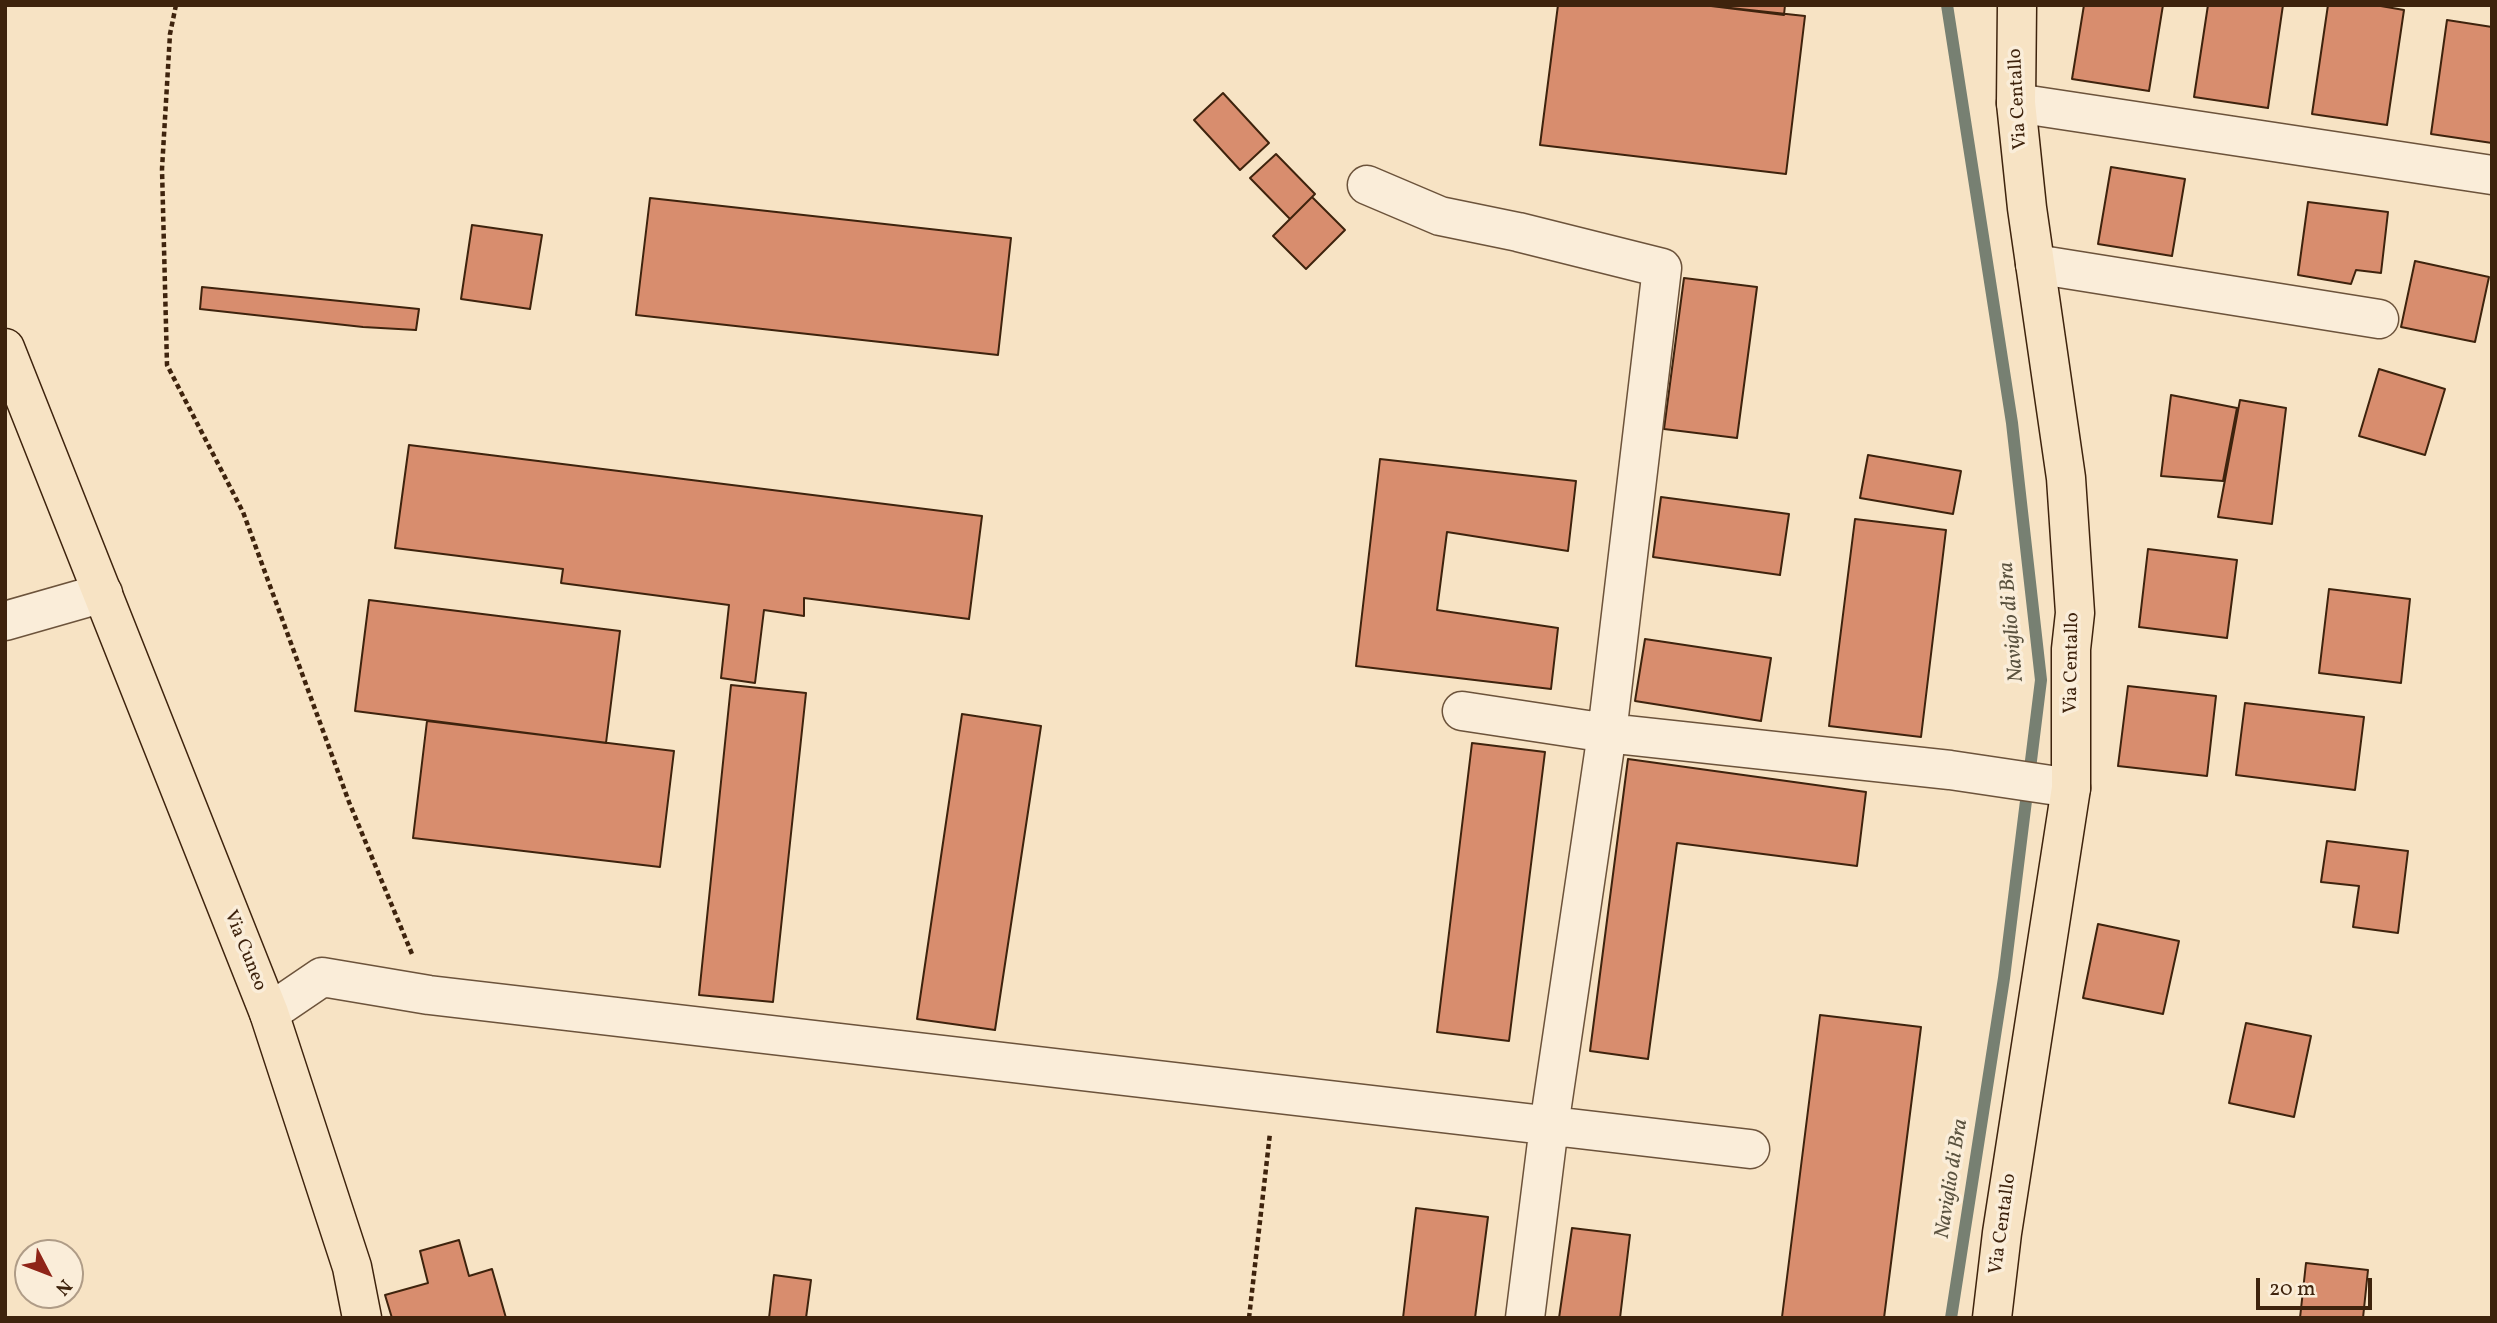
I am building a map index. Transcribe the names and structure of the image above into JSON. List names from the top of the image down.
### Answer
{
  "streets": {
    "main road": ["Via Centallo", "Via Cuneo"]
  },
  "water": ["Naviglio di Bra"],
  "scale_bar": "20 m",
  "north": "bottom right"
}
